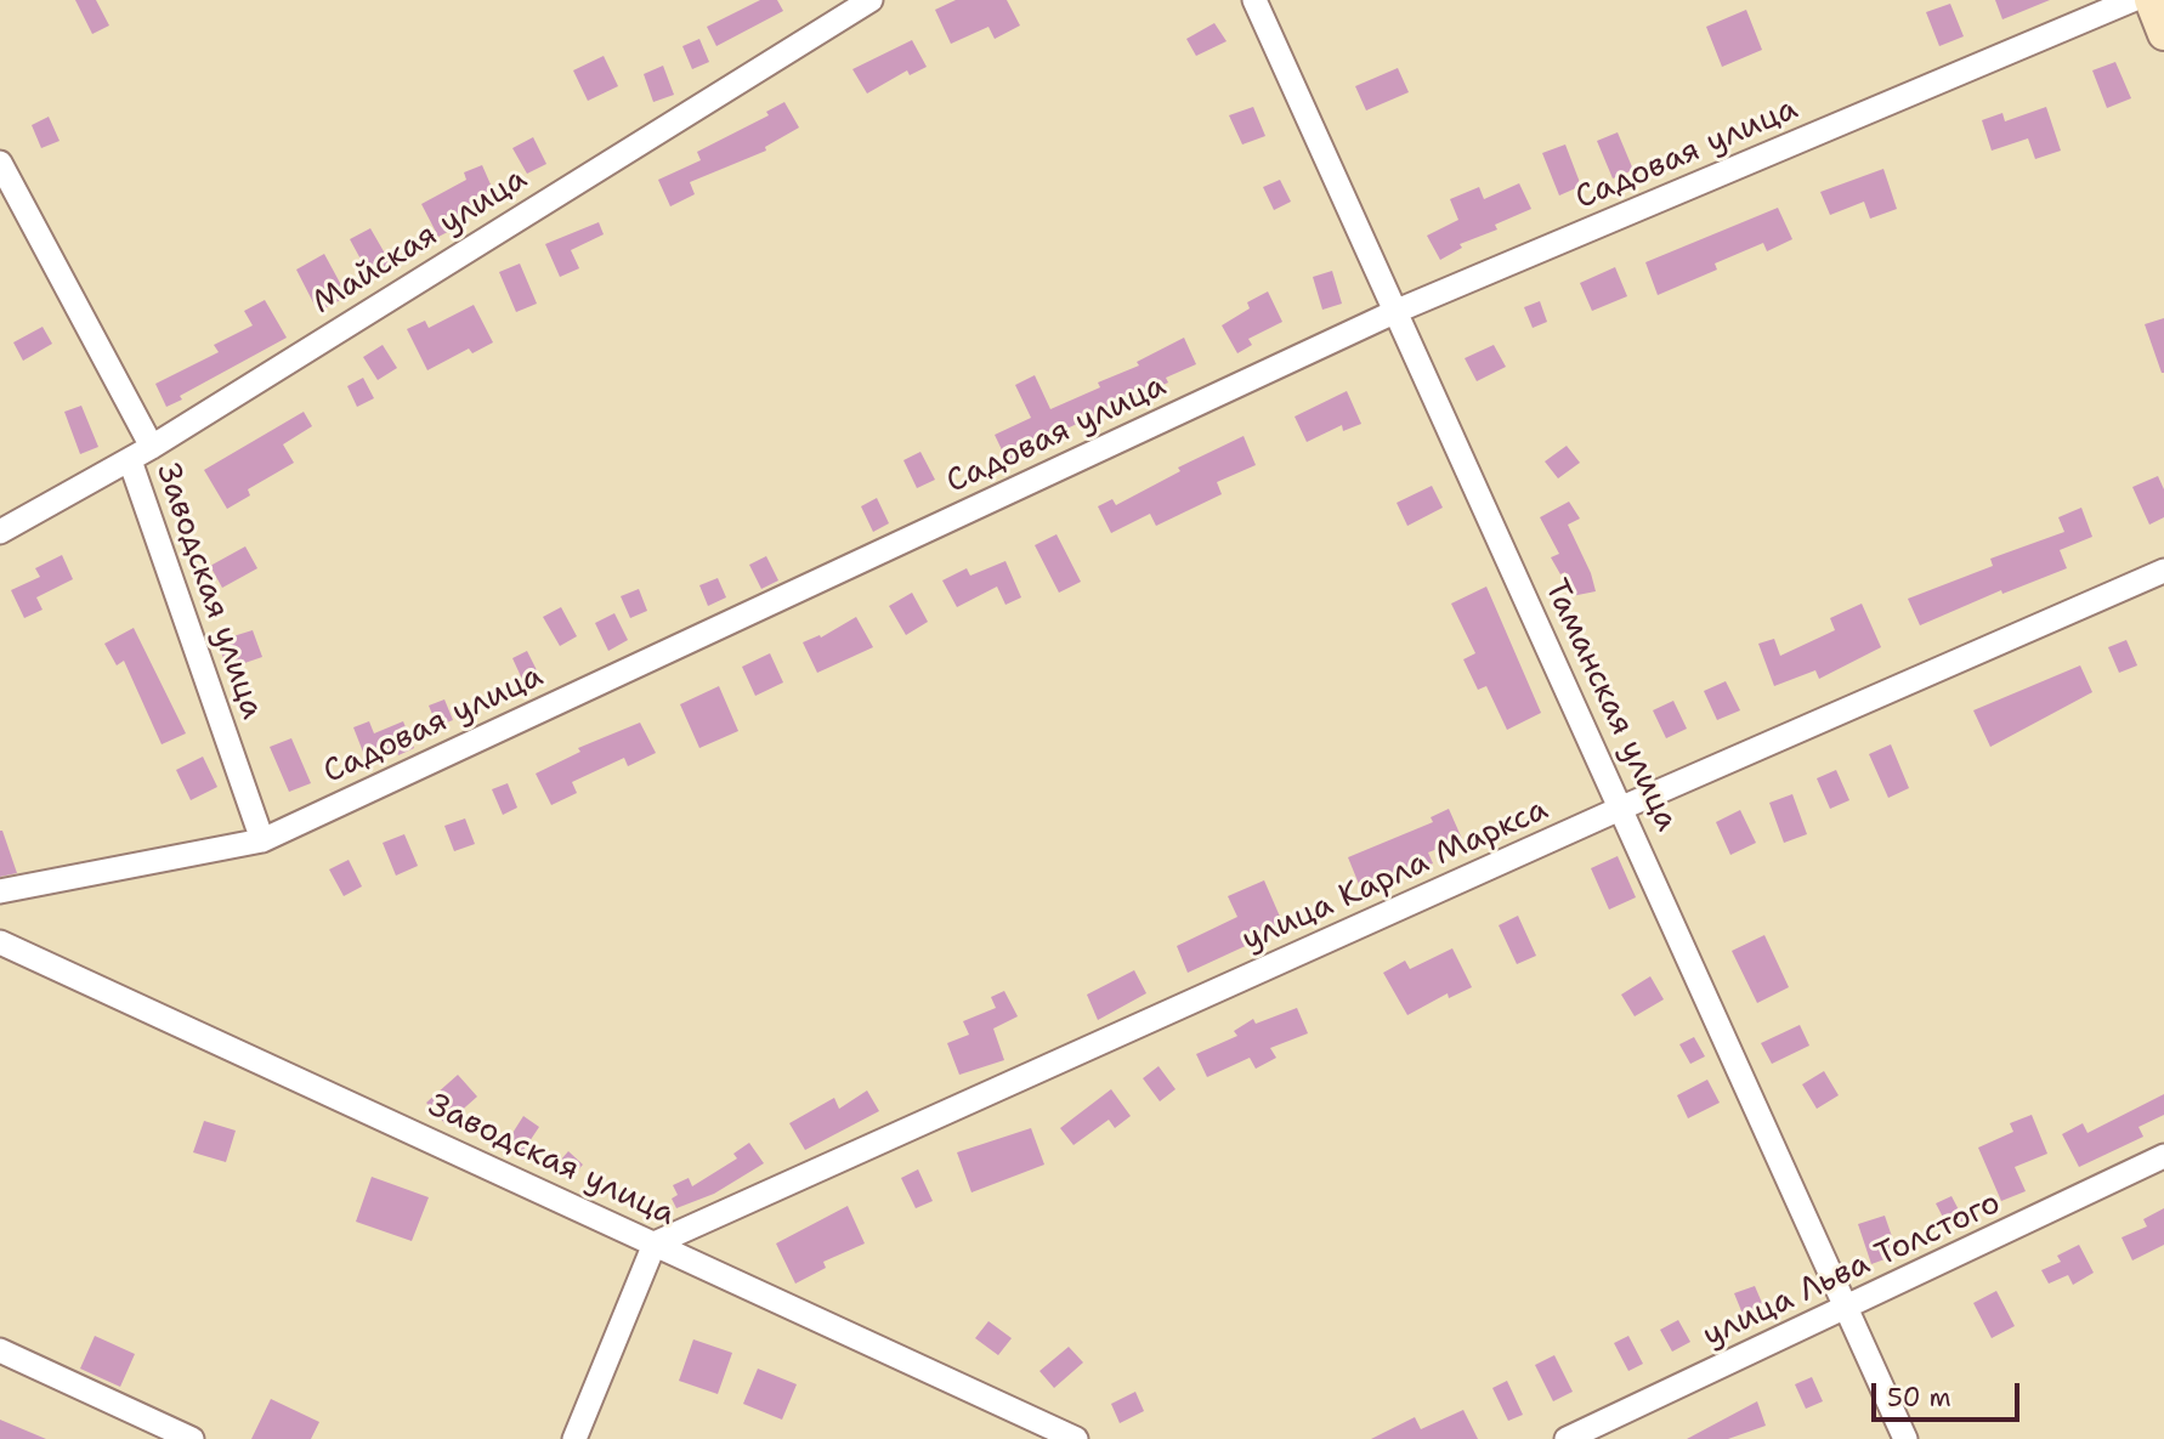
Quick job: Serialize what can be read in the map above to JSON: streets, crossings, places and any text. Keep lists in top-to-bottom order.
{
  "streets": {
    "street": [
      "Садовая улица",
      "Майская улица",
      "Заводская улица",
      "Таманская улица",
      "улица Карла Маркса",
      "улица Льва Толстого"
    ]
  },
  "crossings": [
    ["Садовая улица", "Заводская улица"],
    ["Садовая улица", "Таманская улица"],
    ["Майская улица", "Заводская улица"],
    ["Заводская улица", "улица Карла Маркса"],
    ["Таманская улица", "улица Карла Маркса"],
    ["Таманская улица", "улица Льва Толстого"]
  ],
  "scale_bar": "50 m"
}
